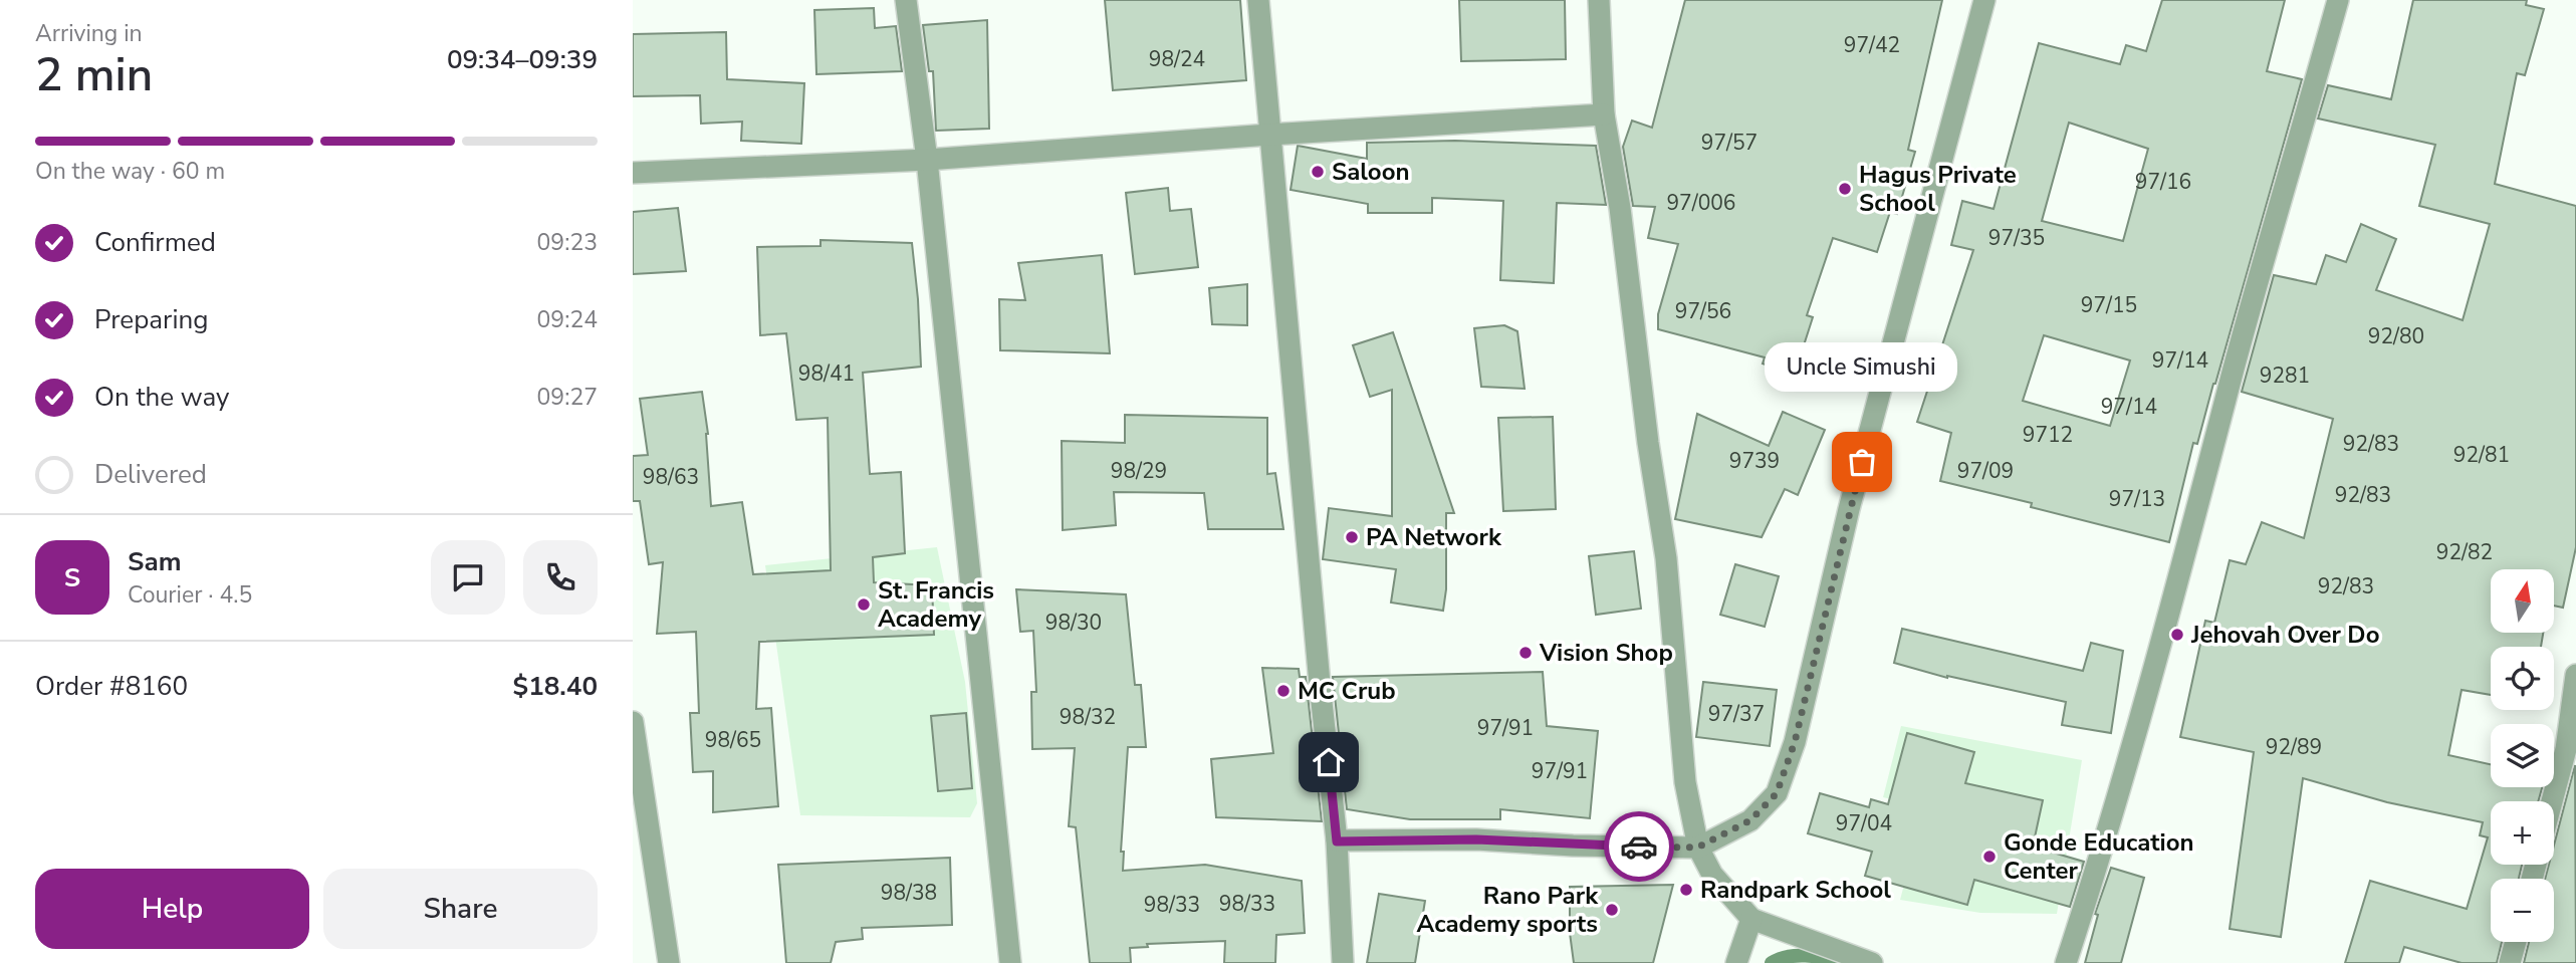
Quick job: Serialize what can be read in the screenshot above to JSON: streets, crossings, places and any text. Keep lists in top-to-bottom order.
{
  "places": [
    "Saloon",
    "Hagus Private School",
    "Uncle Simushi",
    "PA Network",
    "St. Francis Academy",
    "Jehovah Over Do",
    "Vision Shop",
    "MC Crub",
    "Gonde Education Center",
    "Randpark School",
    "Rano Park Academy sports"
  ],
  "house_numbers": [
    "97/42",
    "98/24",
    "97/57",
    "97/16",
    "97/006",
    "97/35",
    "97/15",
    "97/56",
    "92/80",
    "97/14",
    "98/41",
    "9281",
    "97/14",
    "9712",
    "92/83",
    "92/81",
    "9739",
    "98/29",
    "97/09",
    "98/63",
    "92/83",
    "97/13",
    "92/82",
    "92/83",
    "98/30",
    "97/37",
    "98/32",
    "97/91",
    "98/65",
    "92/89",
    "97/91",
    "97/04",
    "98/38",
    "98/33",
    "98/33"
  ],
  "north": "top",
  "page": {
    "heading": ["2 min", "Arriving in", "09:34–09:39"],
    "panel": [
      "Sam",
      "Courier · 4.5",
      "Order #8160",
      "$18.40"
    ],
    "bar": "On the way · 60 m",
    "list": [
      ["Confirmed", "09:23"],
      ["Preparing", "09:24"],
      ["On the way", "09:27"],
      "Delivered"
    ],
    "bubble": "Uncle Simushi",
    "round": "S",
    "map_buttons": ["+", "−"],
    "buttons": ["Help", "Share"]
  }
}
